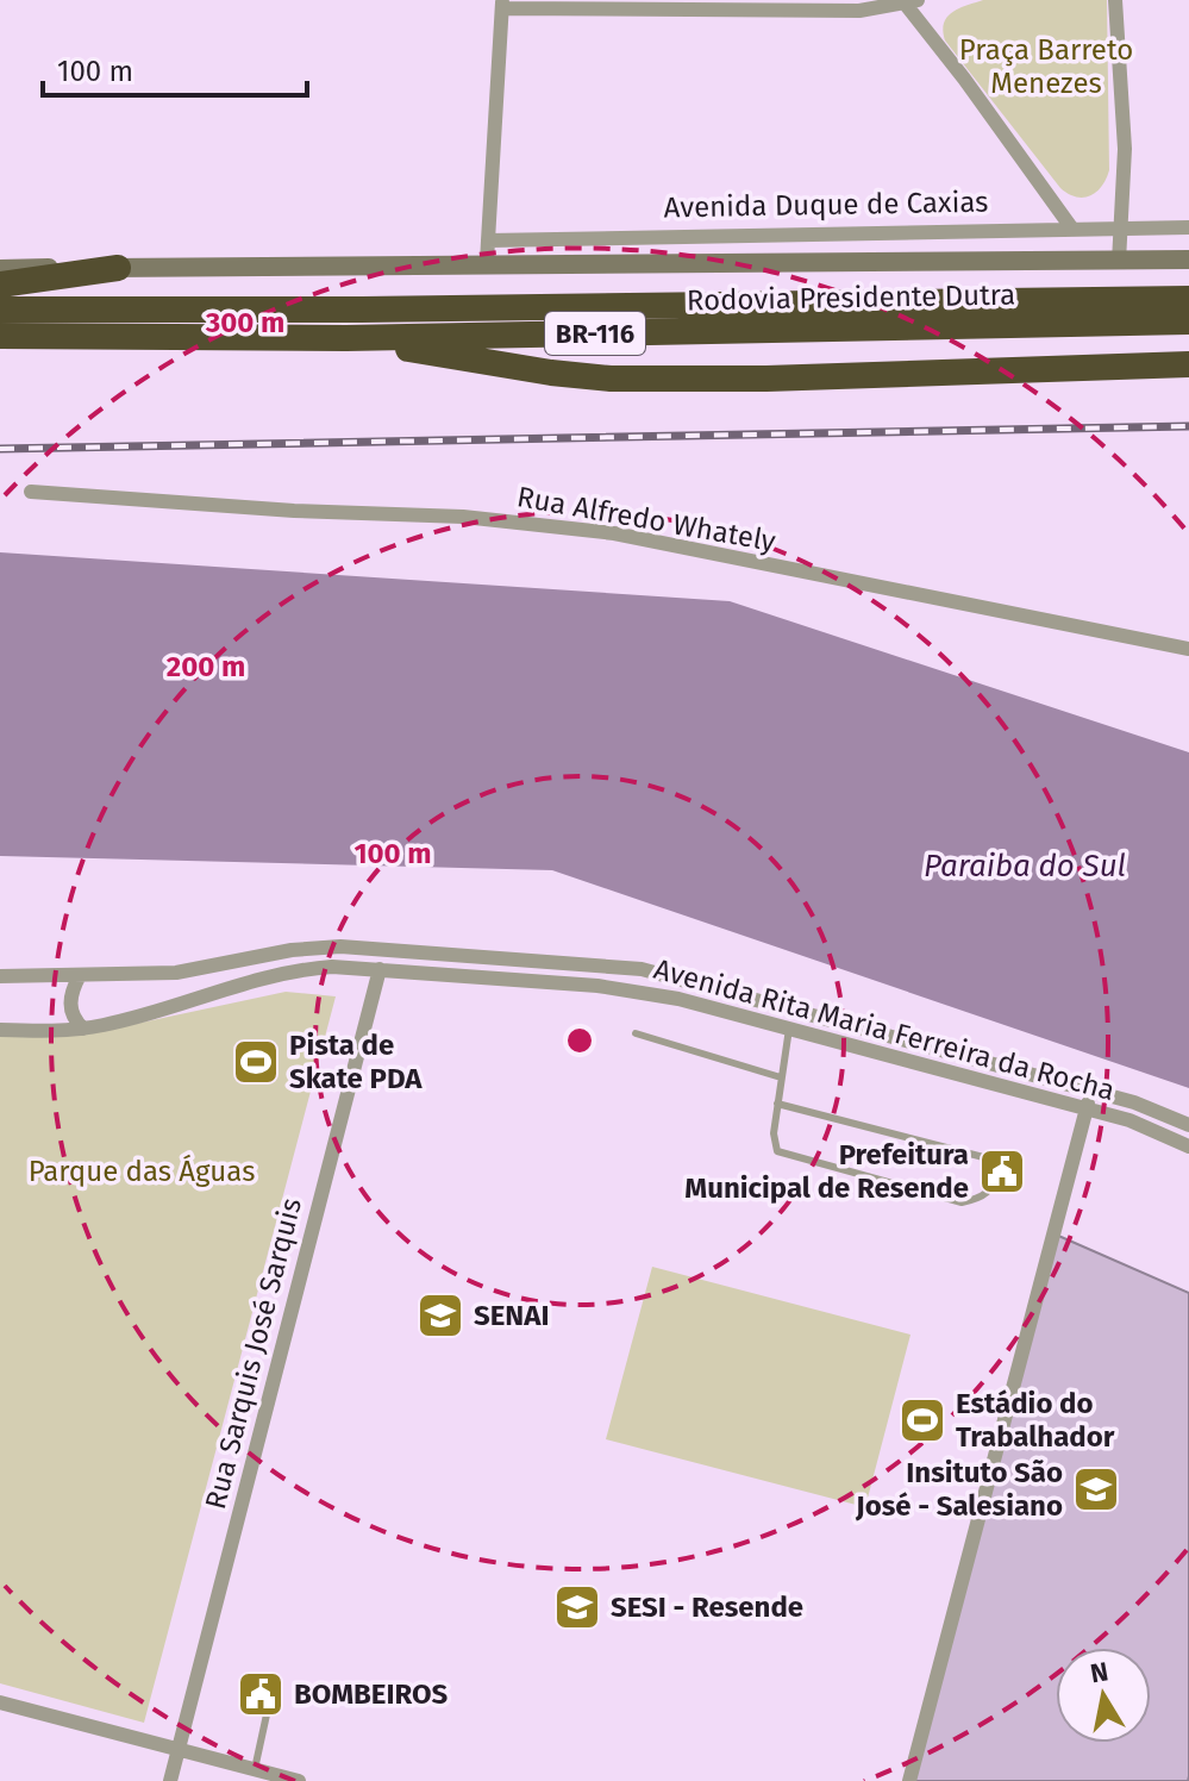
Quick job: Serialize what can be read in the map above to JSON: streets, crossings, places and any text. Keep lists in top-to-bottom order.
{
  "streets": {
    "highway": ["Rodovia Presidente Dutra", "BR-116"],
    "street": [
      "Avenida Duque de Caxias",
      "Rua Alfredo Whately",
      "Avenida Rita Maria Ferreira da Rocha",
      "Rua Sarquis José Sarquis"
    ]
  },
  "crossings": [
    ["Avenida Rita Maria Ferreira da Rocha", "Rua Sarquis José Sarquis"]
  ],
  "water": ["Paraiba do Sul"],
  "parks": ["Praça Barreto Menezes", "Parque das Águas"],
  "places": {
    "sports": ["Pista de Skate PDA", "Estádio do Trabalhador"],
    "public building": ["Prefeitura Municipal de Resende", "BOMBEIROS"],
    "school or university": ["SENAI", "Insituto São José - Salesiano", "SESI - Resende"]
  },
  "scale_bar": "100 m",
  "north": "top",
  "rings": ["300 m", "200 m", "100 m"]
}
